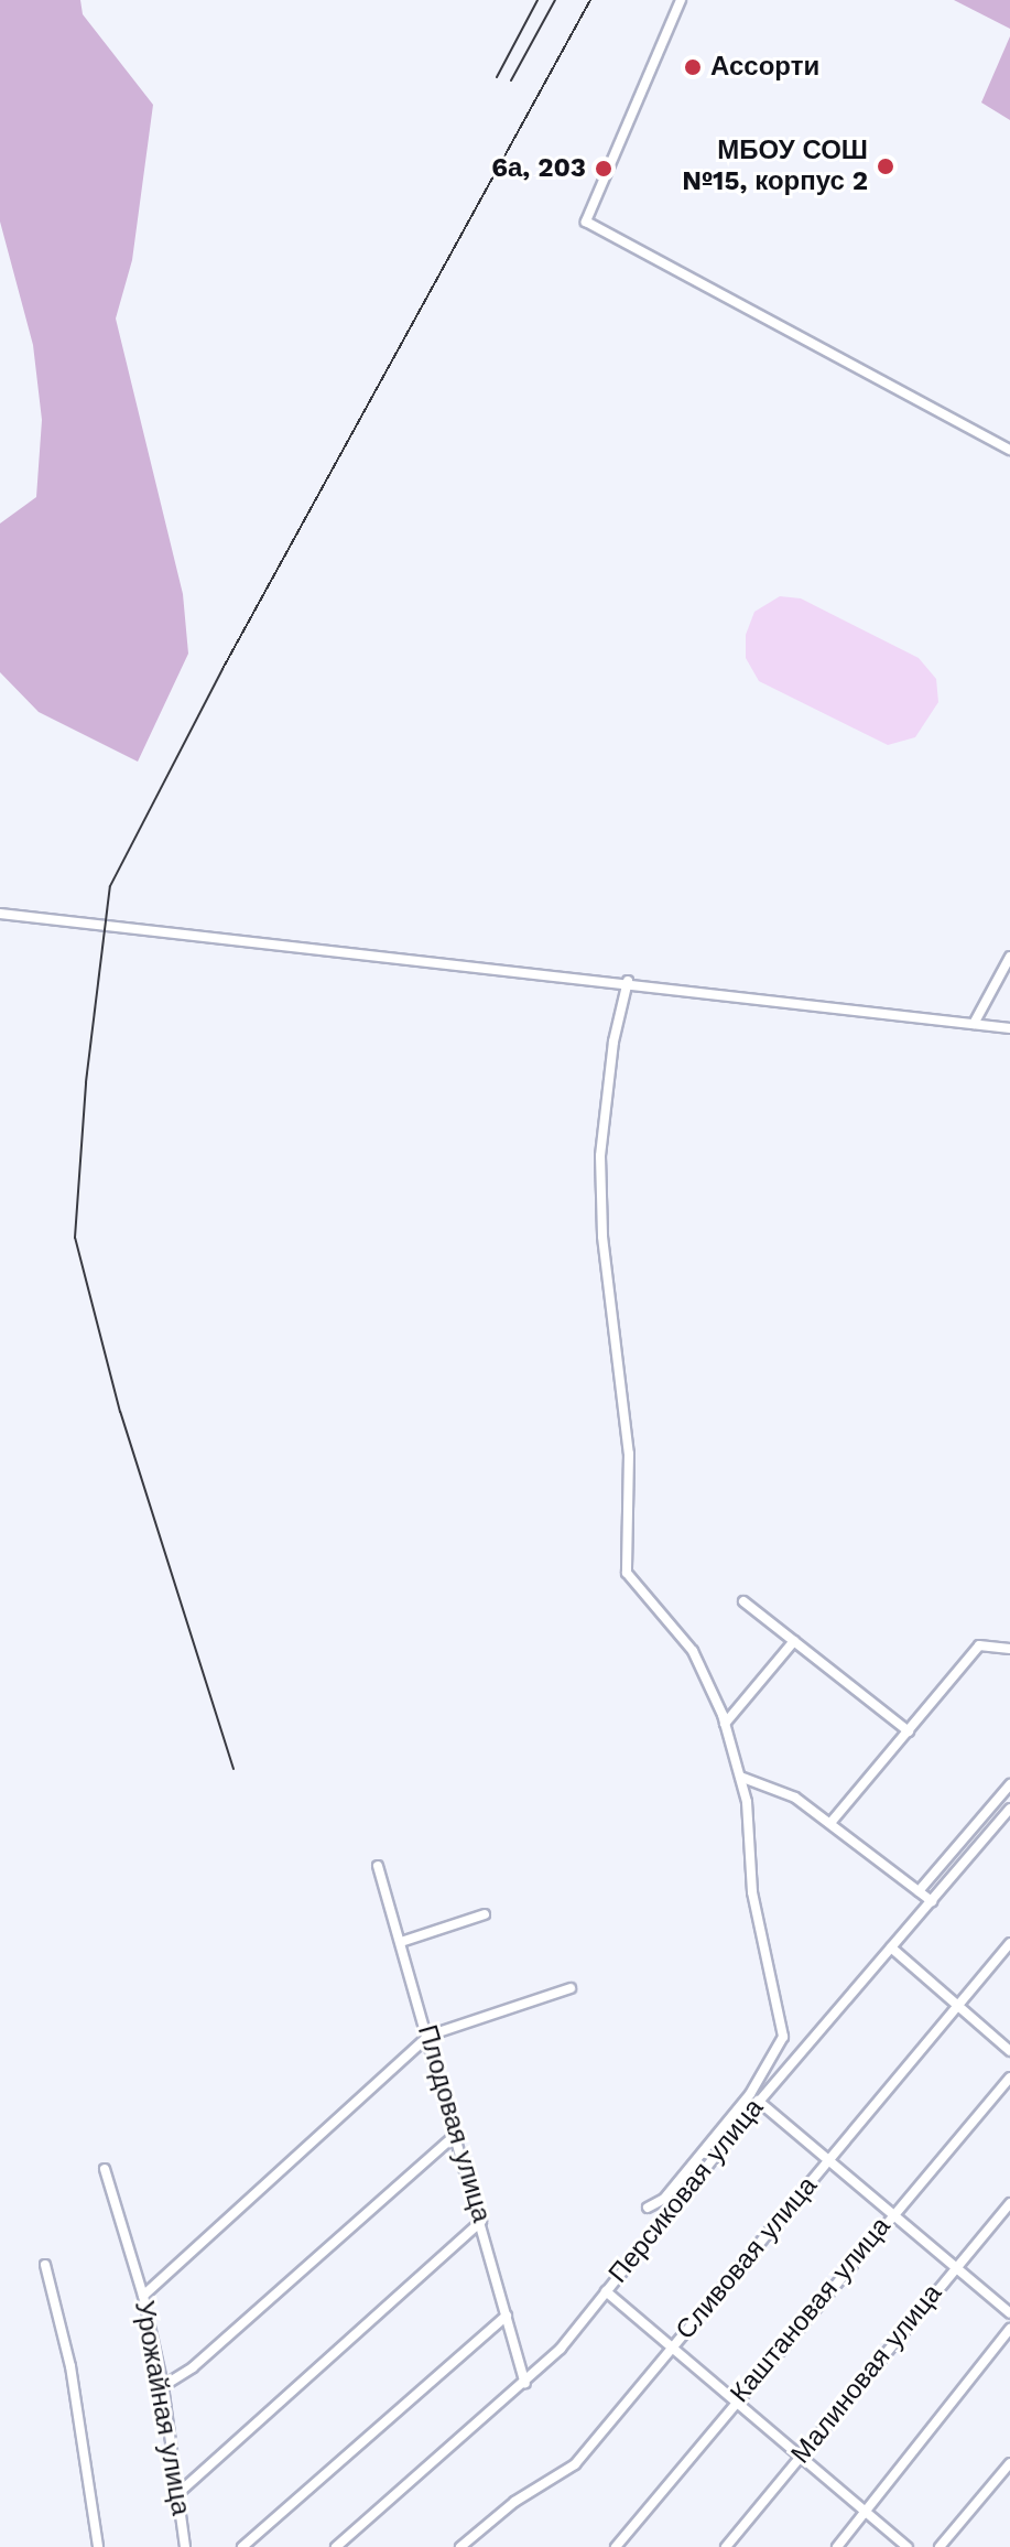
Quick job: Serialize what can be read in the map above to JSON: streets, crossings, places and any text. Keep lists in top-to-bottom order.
{
  "streets": {
    "street": [
      "Плодовая улица",
      "Персиковая улица",
      "Сливовая улица",
      "Каштановая улица",
      "Малиновая улица",
      "Урожайная улица"
    ]
  },
  "crossings": [
    ["Плодовая улица", "Персиковая улица"]
  ],
  "places": ["Ассорти", "МБОУ СОШ №15, корпус 2", "6а, 203"]
}
